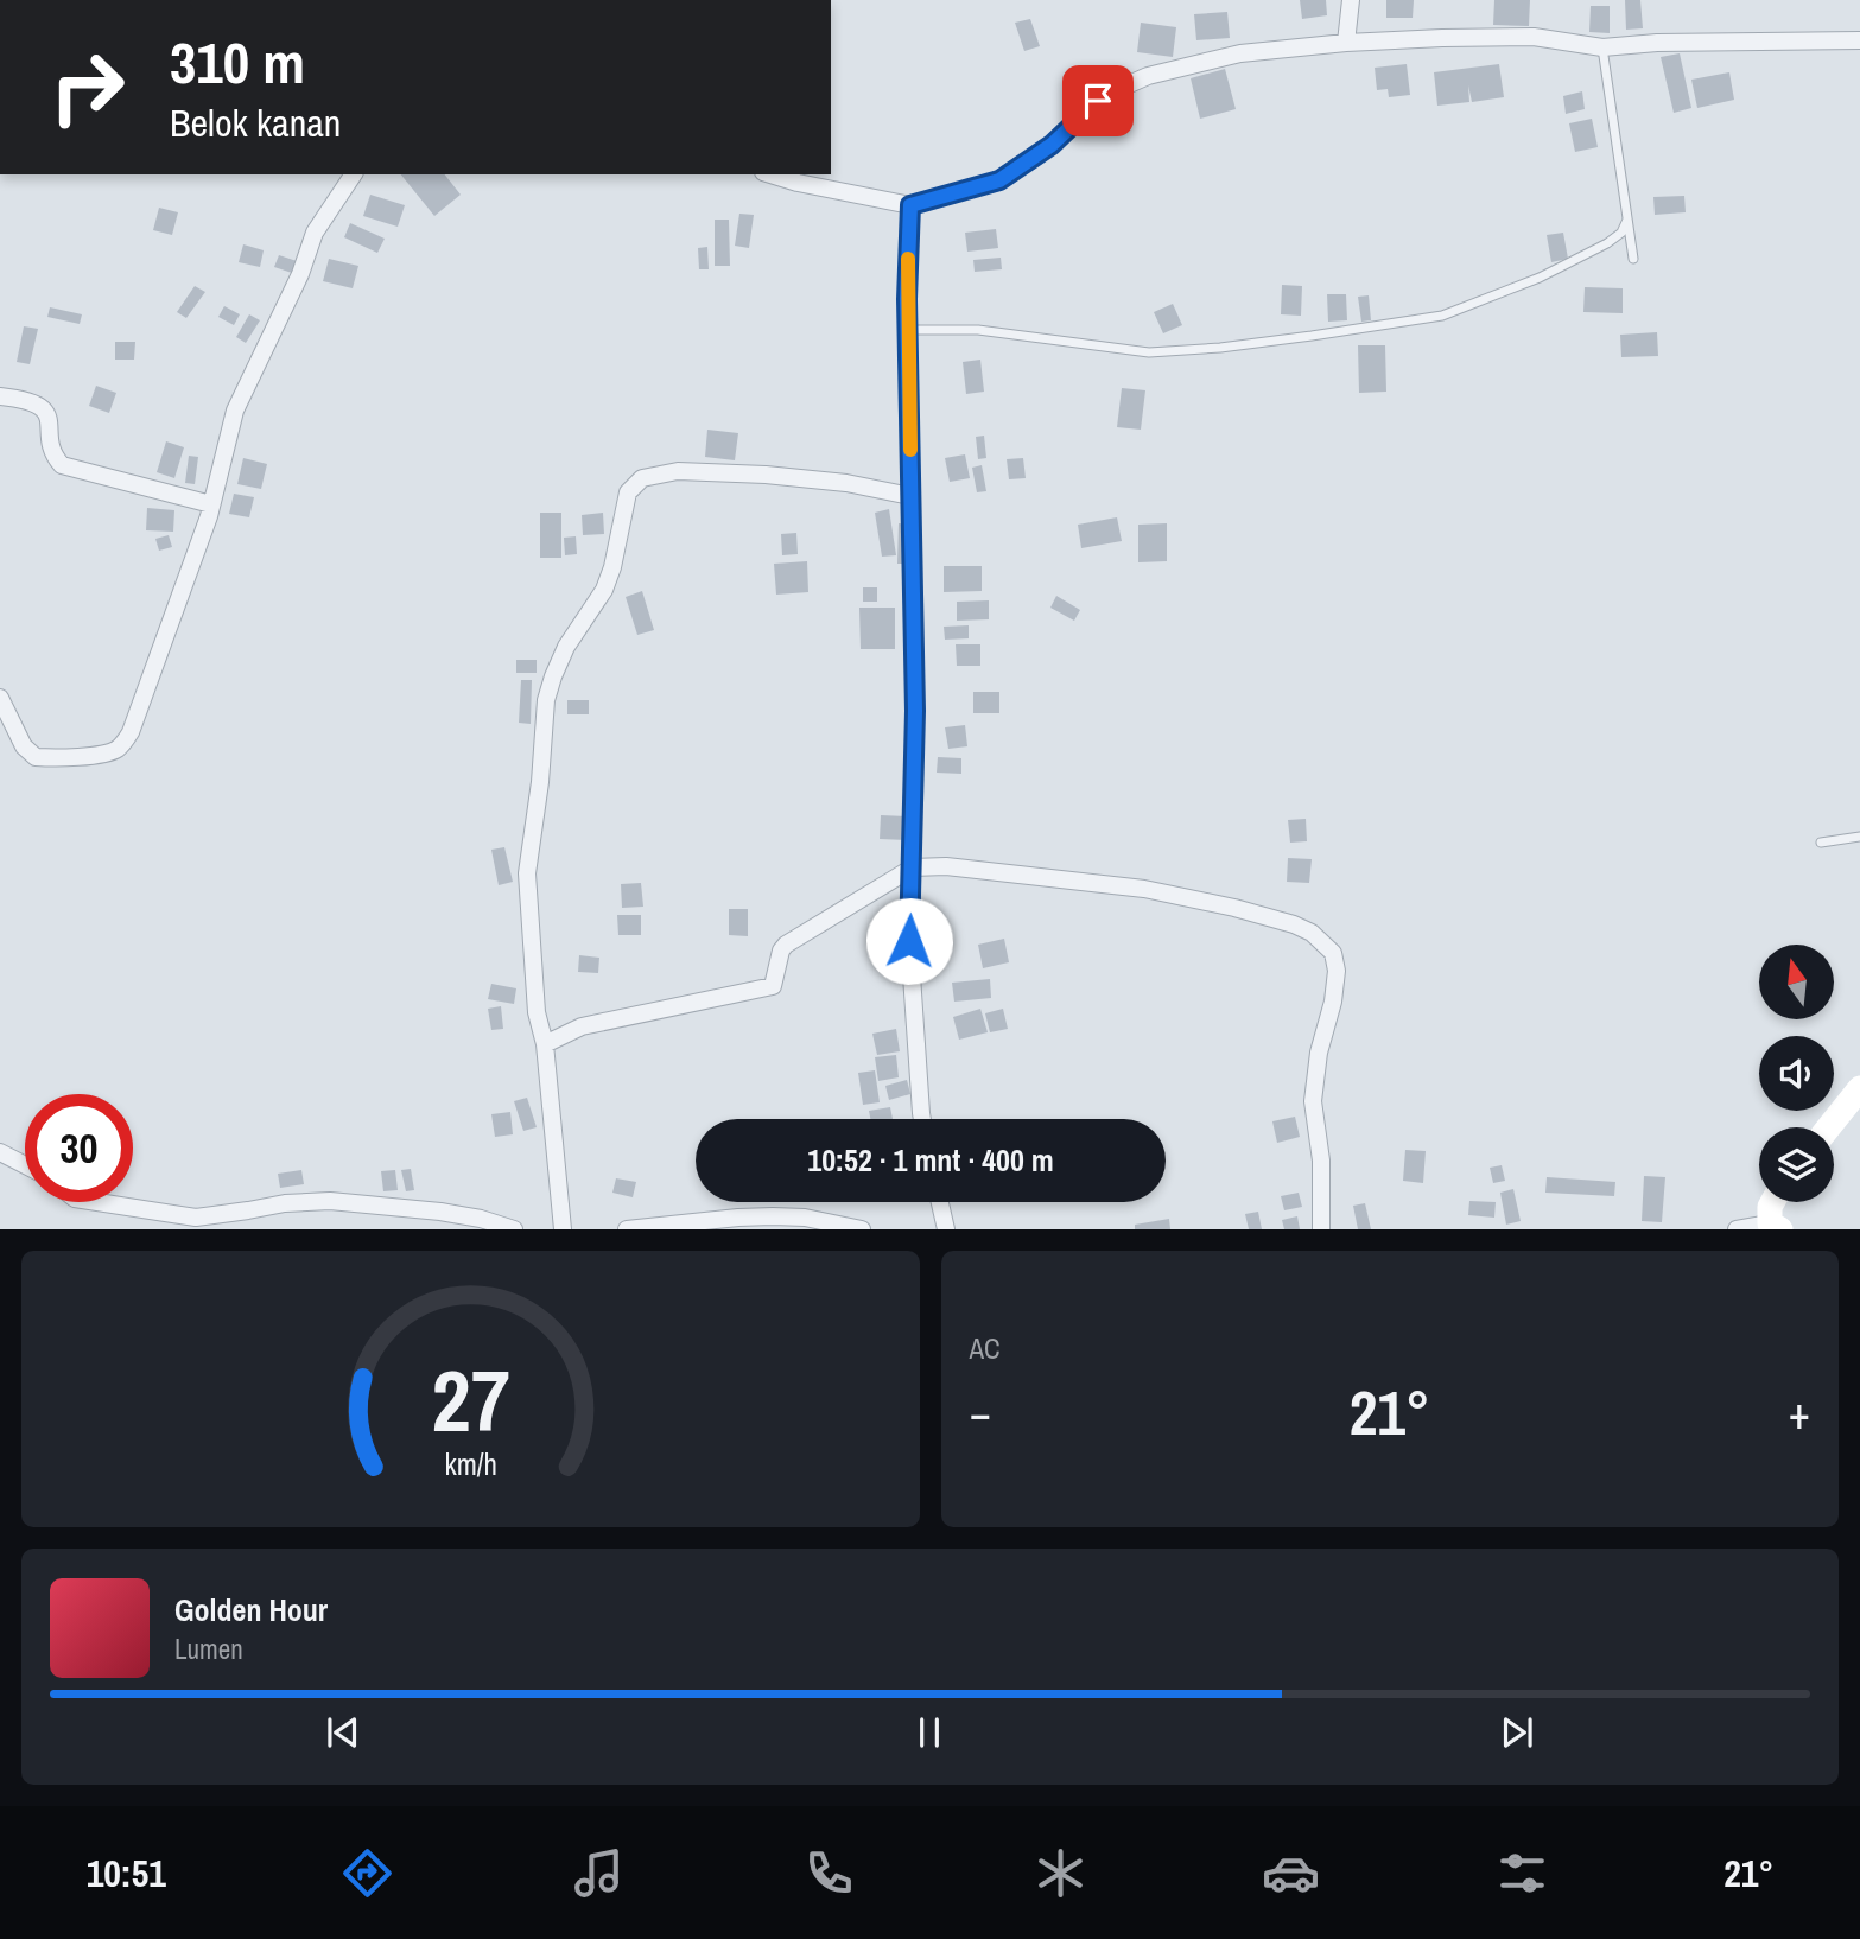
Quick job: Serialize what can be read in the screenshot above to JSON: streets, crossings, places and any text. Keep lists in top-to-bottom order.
{
  "north": "top",
  "page": {
    "turn": ["310 m", "Belok kanan"],
    "limit": "30",
    "trip": "10:52 · 1 mnt · 400 m",
    "tile": "AC",
    "heat": ["−", "21°", "+"],
    "song": ["Golden Hour", "Lumen"],
    "tabs": ["10:51", "21°"],
    "gauge": ["27", "km/h"]
  }
}
